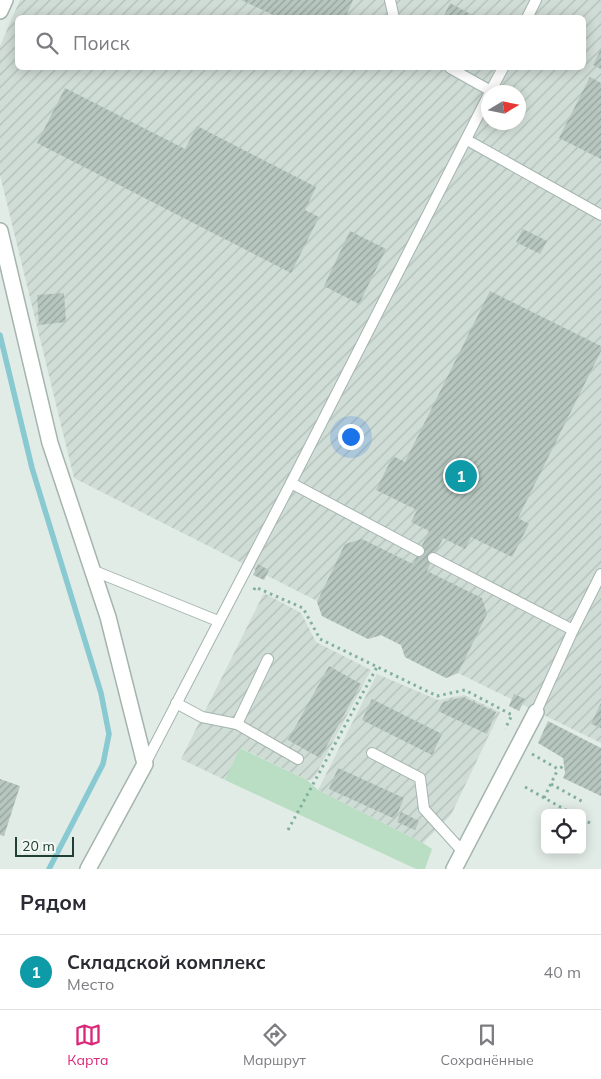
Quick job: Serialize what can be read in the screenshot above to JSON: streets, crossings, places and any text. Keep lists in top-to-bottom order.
{
  "scale_bar": "20 m",
  "north": "right",
  "page": {
    "search": "Поиск",
    "pins": "1",
    "scale": "20 m",
    "heading": "Рядом",
    "list": [
      {
        "mark": "1",
        "name": "Складской комплекс",
        "note": "Место",
        "value": "40 m"
      }
    ],
    "nav": ["Карта", "Маршрут", "Сохранённые"]
  }
}
